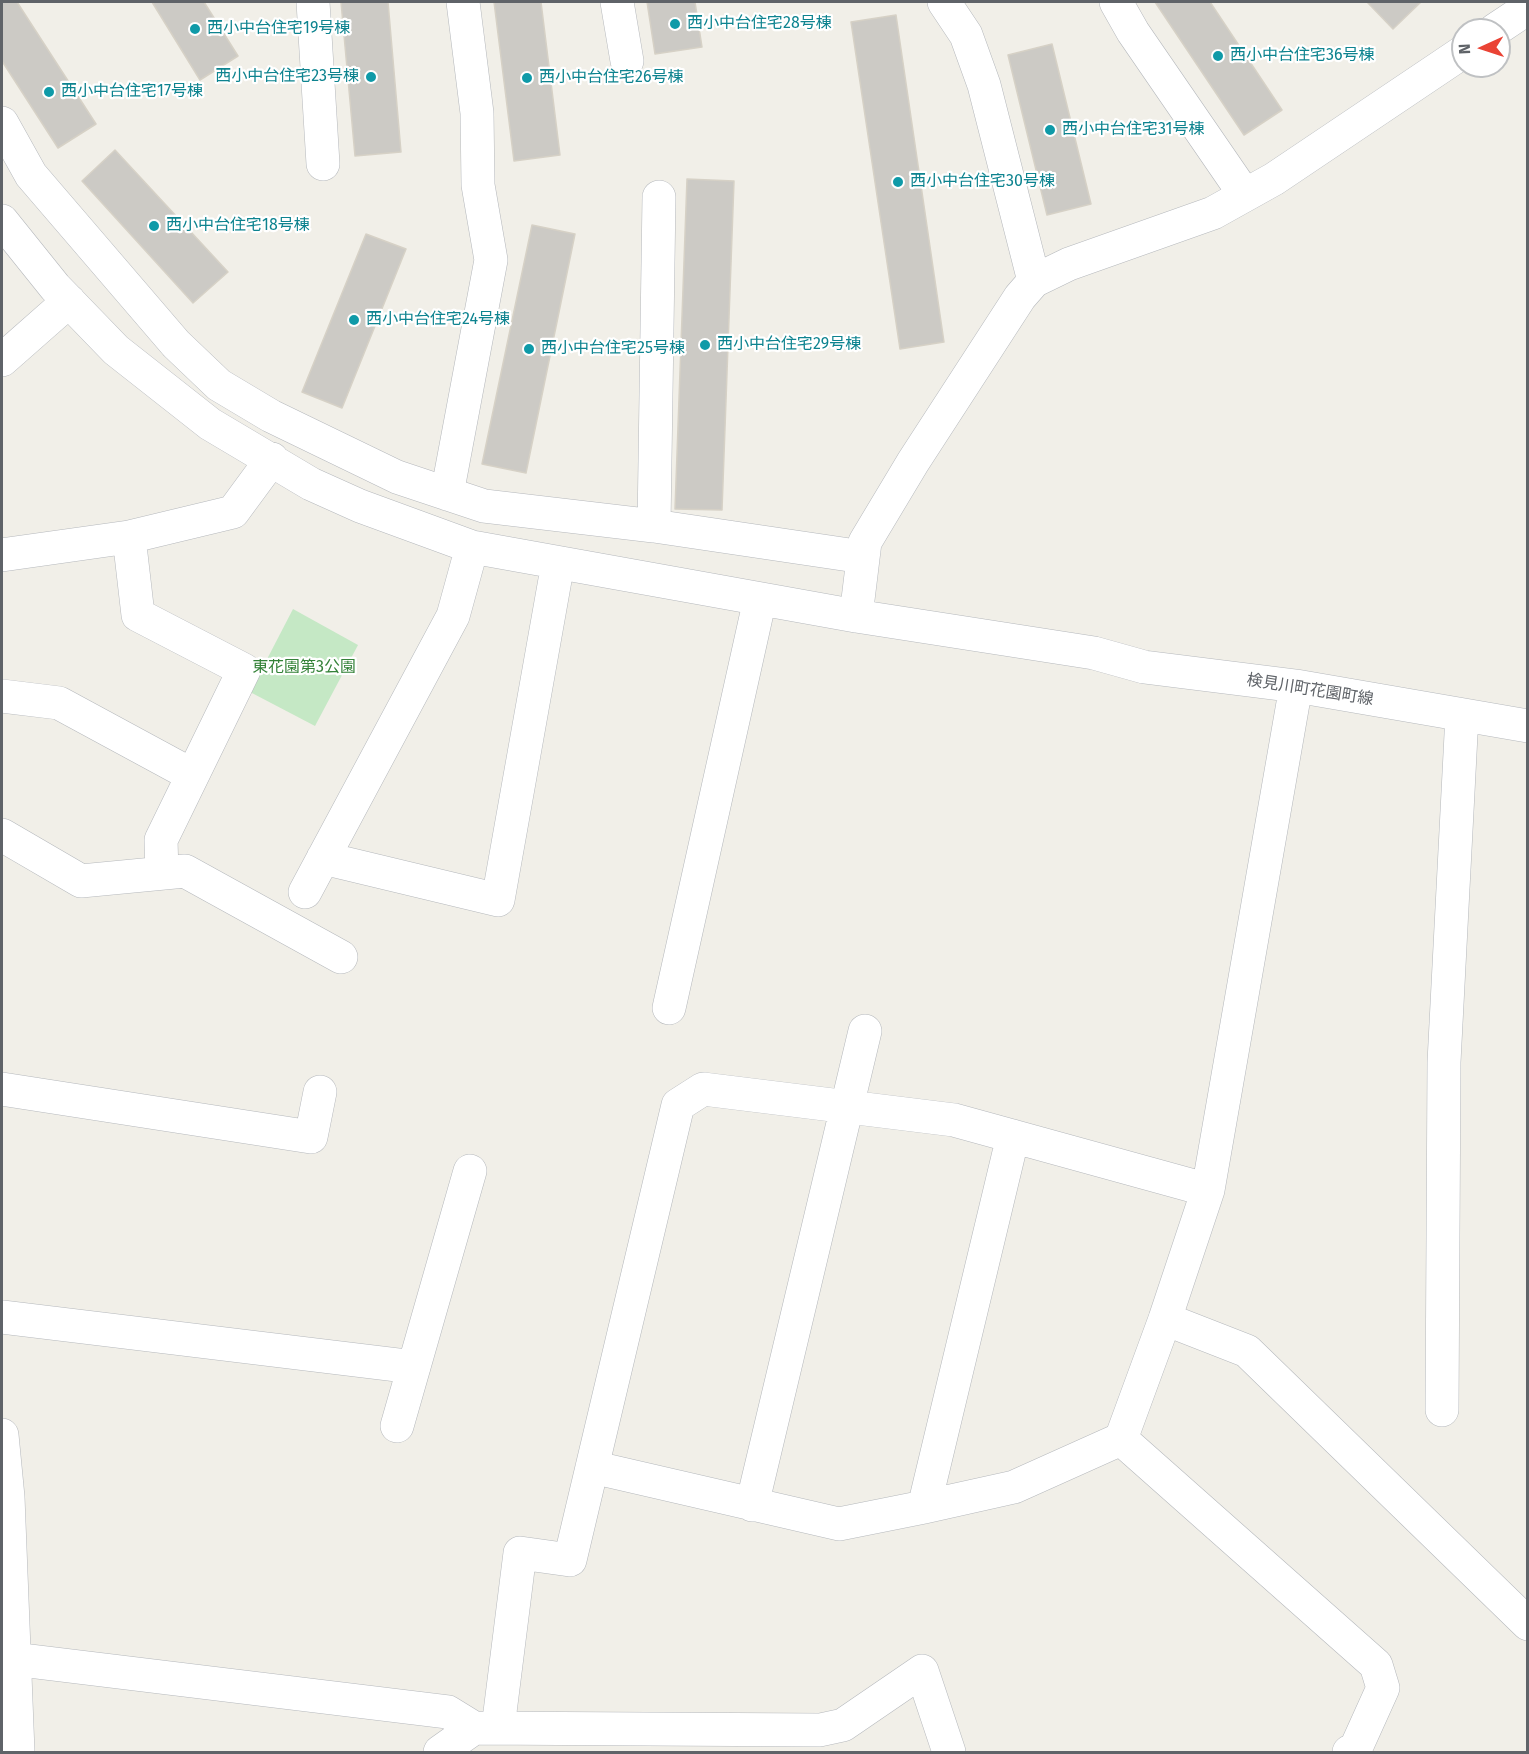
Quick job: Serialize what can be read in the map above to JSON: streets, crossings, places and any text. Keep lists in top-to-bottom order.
{
  "streets": {
    "street": ["検見川町花園町線"]
  },
  "parks": ["東花園第3公園"],
  "places": [
    "西小中台住宅28号棟",
    "西小中台住宅19号棟",
    "西小中台住宅36号棟",
    "西小中台住宅23号棟",
    "西小中台住宅26号棟",
    "西小中台住宅17号棟",
    "西小中台住宅31号棟",
    "西小中台住宅30号棟",
    "西小中台住宅18号棟",
    "西小中台住宅24号棟",
    "西小中台住宅29号棟",
    "西小中台住宅25号棟"
  ],
  "north": "left"
}
